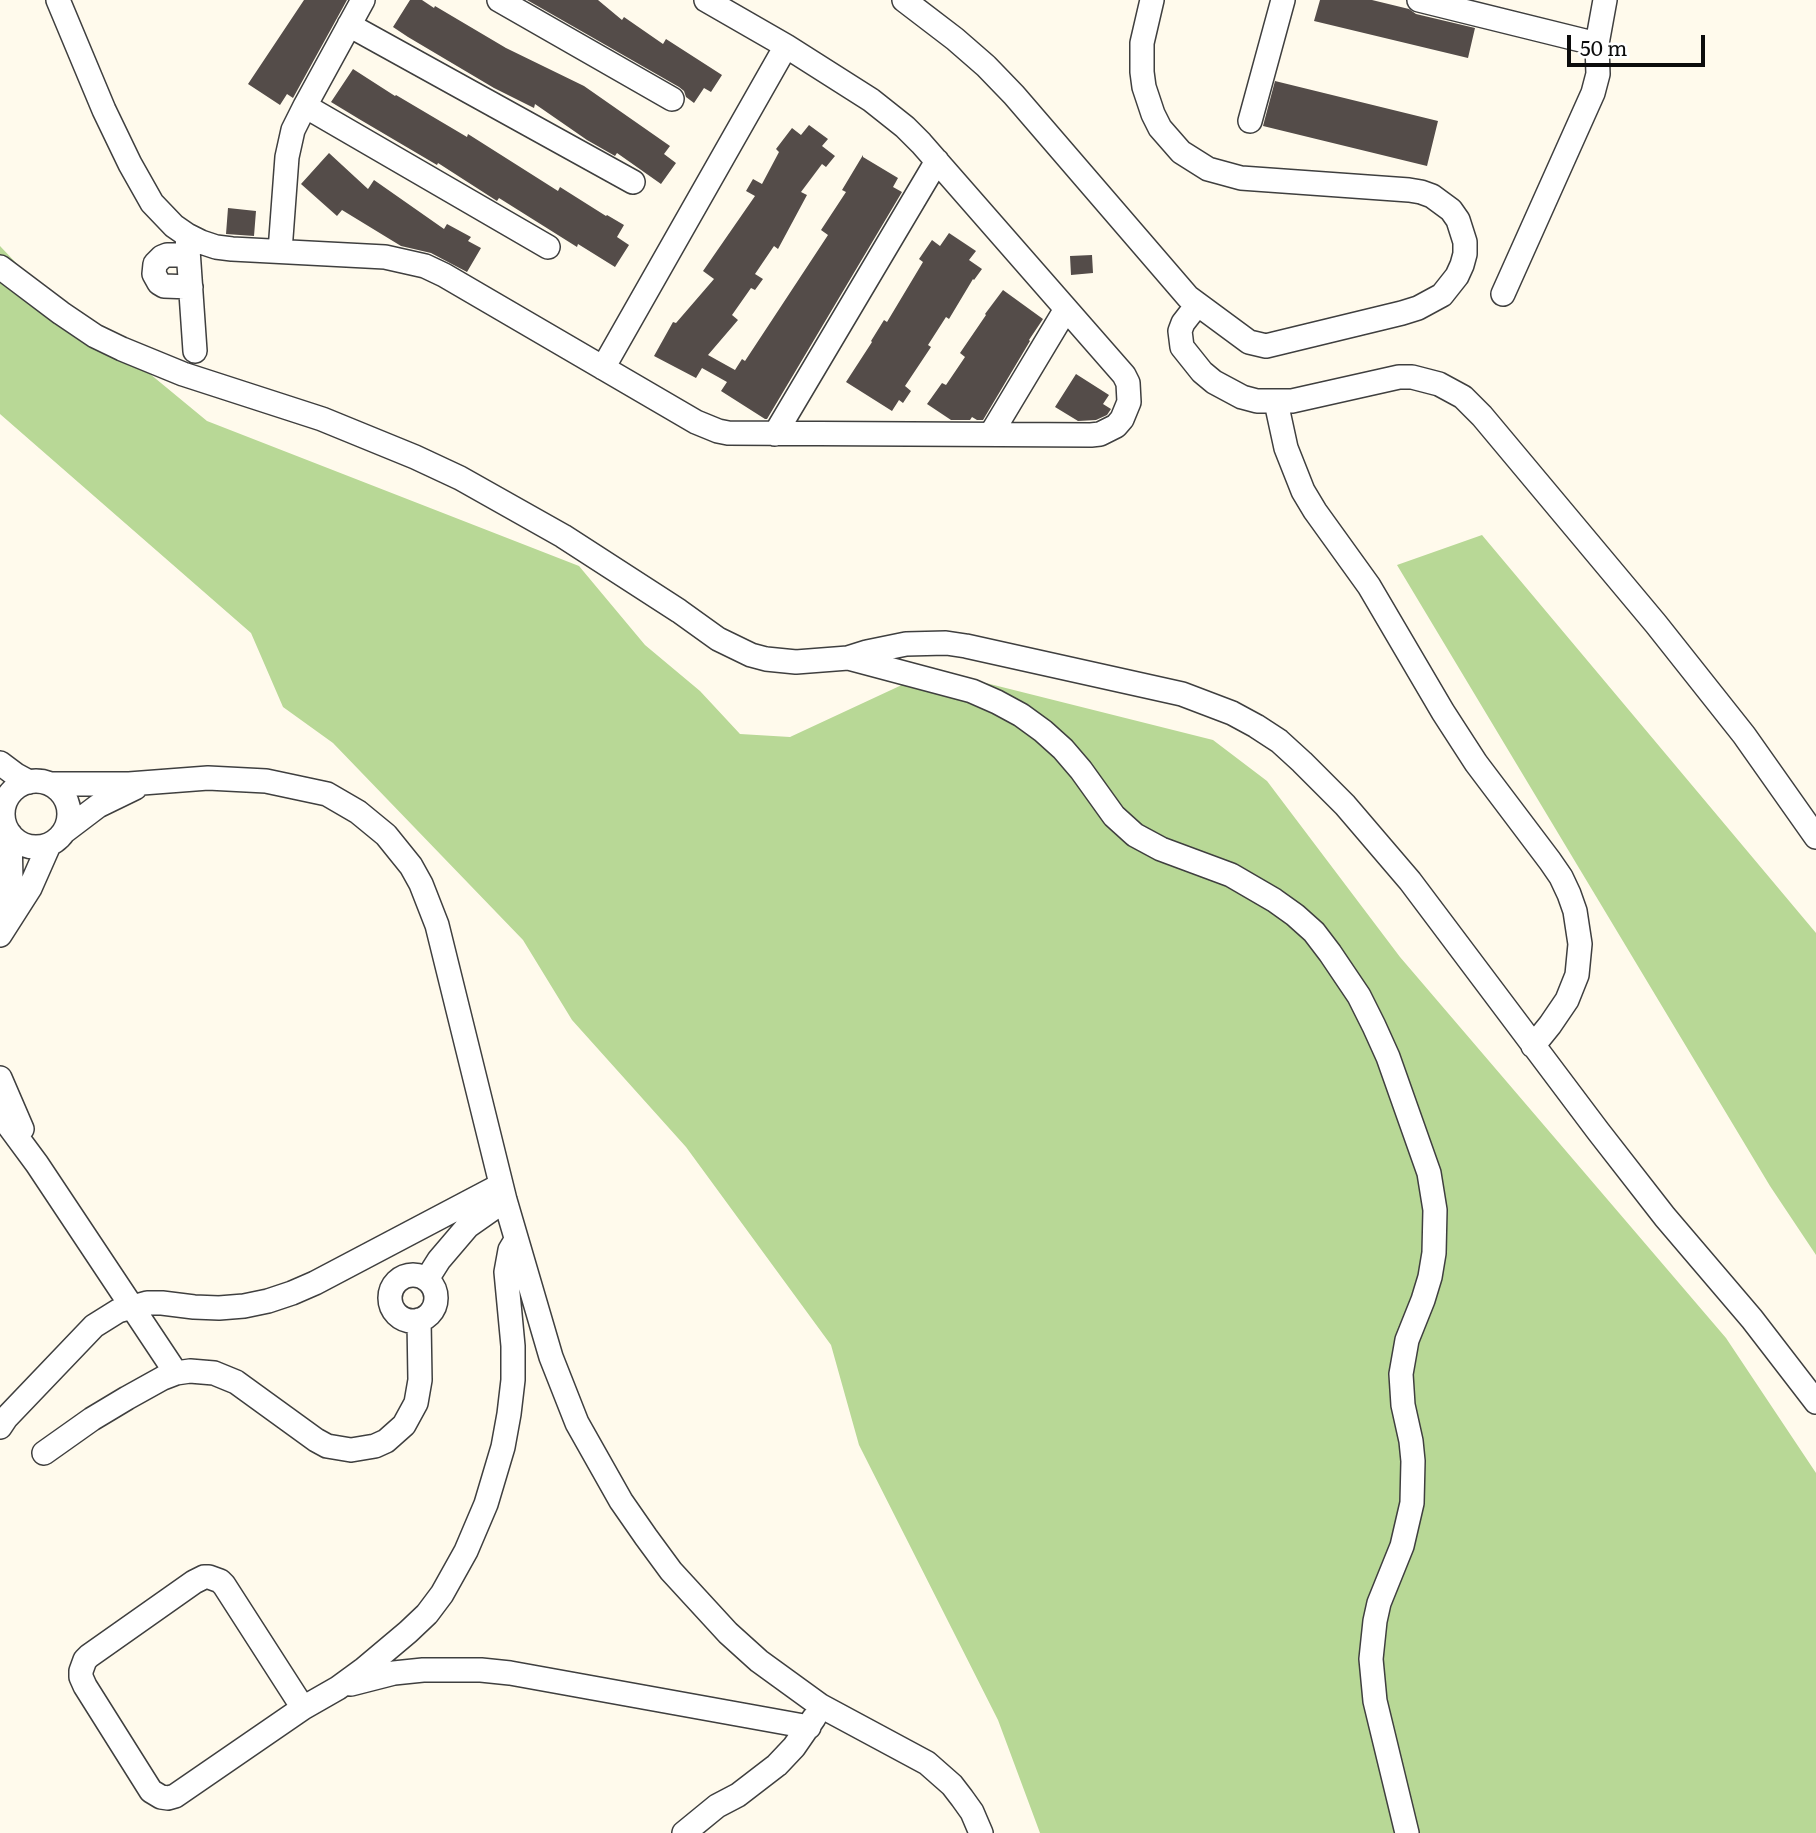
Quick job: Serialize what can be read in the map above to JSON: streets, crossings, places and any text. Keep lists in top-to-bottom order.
{
  "scale_bar": "50 m"
}
